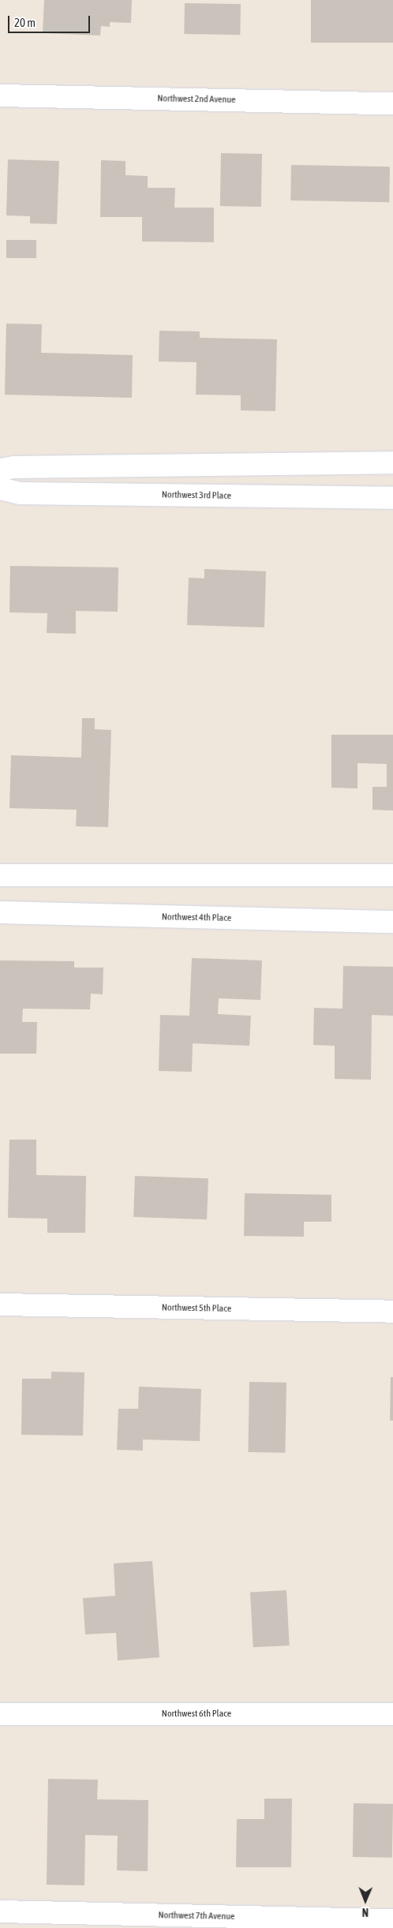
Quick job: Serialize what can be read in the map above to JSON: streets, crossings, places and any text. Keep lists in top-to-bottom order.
{
  "streets": {
    "street": [
      "Northwest 2nd Avenue",
      "Northwest 3rd Place",
      "Northwest 4th Place",
      "Northwest 5th Place",
      "Northwest 6th Place",
      "Northwest 7th Avenue"
    ]
  },
  "scale_bar": "20 m",
  "north": "bottom"
}
